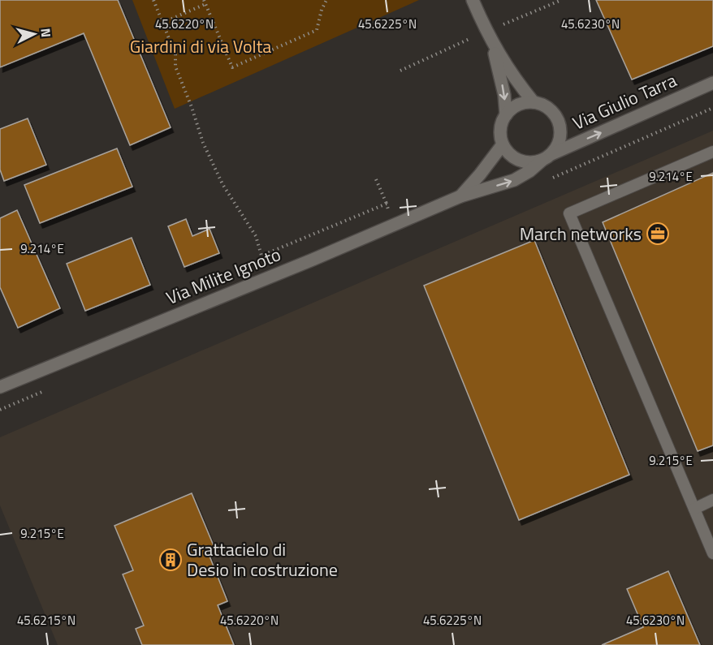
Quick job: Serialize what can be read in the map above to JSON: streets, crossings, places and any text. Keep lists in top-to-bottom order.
{
  "streets": {
    "street": ["Via Giulio Tarra", "Via Milite Ignoto"]
  },
  "crossings": [
    ["Via Giulio Tarra", "Via Milite Ignoto"]
  ],
  "one_way": ["Via Giulio Tarra"],
  "parks": ["Giardini di via Volta"],
  "places": {
    "office": ["March networks"],
    "building": ["Grattacielo di Desio in costruzione"]
  },
  "north": "right",
  "coordinates": [
    "45.6220°N",
    "45.6225°N",
    "45.6230°N",
    "9.214°E",
    "9.215°E",
    "45.6215°N"
  ]
}
